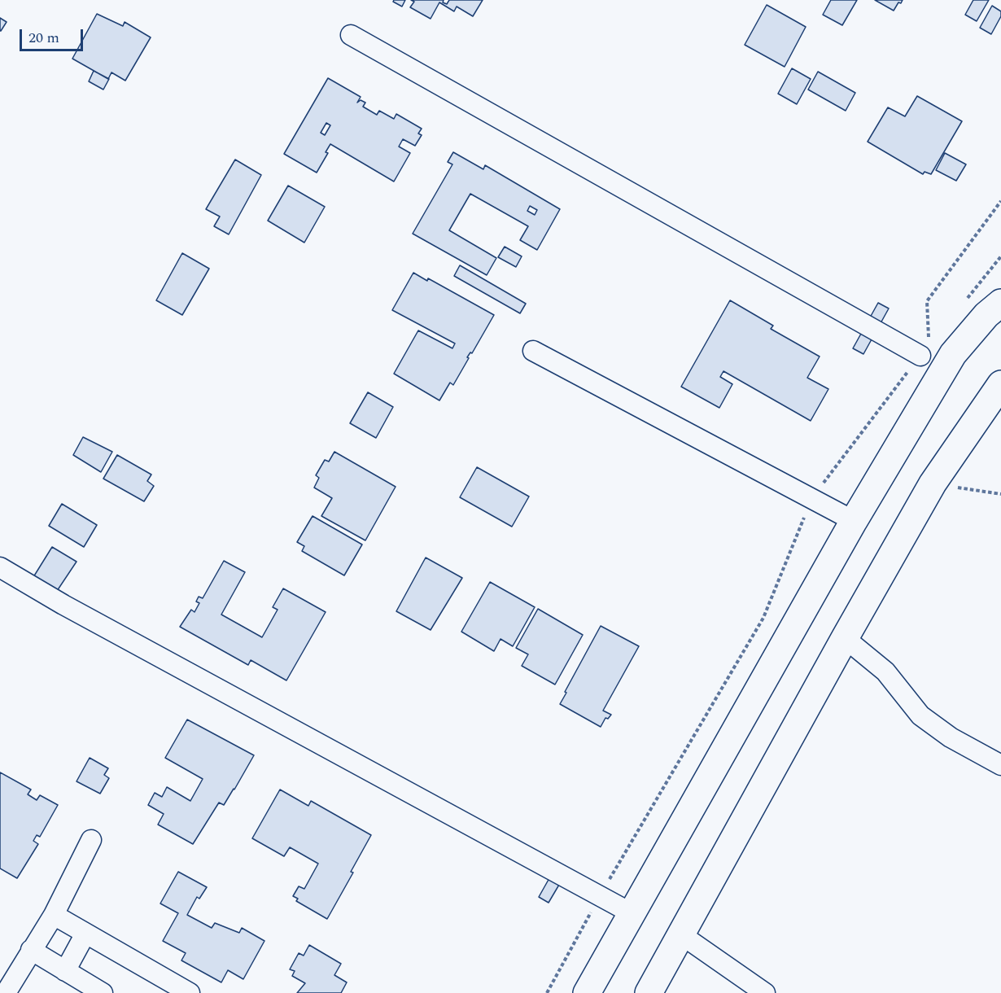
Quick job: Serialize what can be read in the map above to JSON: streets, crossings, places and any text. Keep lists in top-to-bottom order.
{
  "scale_bar": "20 m"
}
